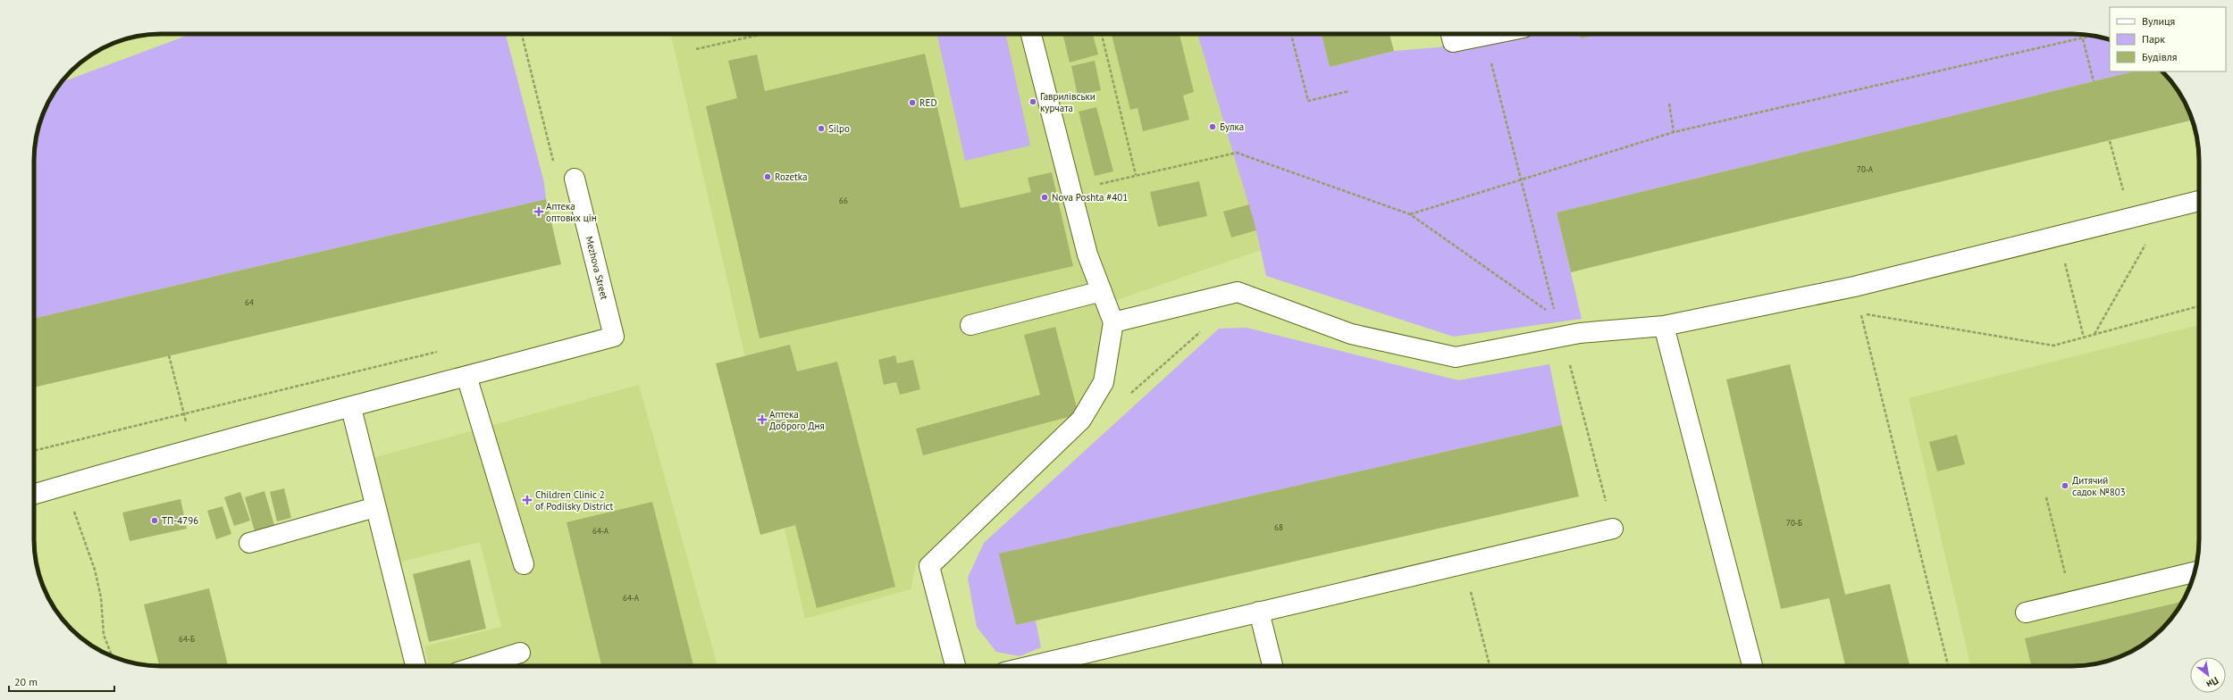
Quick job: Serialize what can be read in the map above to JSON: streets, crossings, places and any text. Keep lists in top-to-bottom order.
{
  "streets": {
    "lane": ["Mezhova Street"]
  },
  "places": {
    "other": [
      "Гаврилівськи курчата",
      "RED",
      "Булка",
      "Silpo",
      "Rozetka",
      "Nova Poshta #401",
      "Дитячий садок №803",
      "ТП-4796"
    ],
    "health": ["Аптека оптових цін", "Аптека Доброго Дня", "Children Clinic 2 of Podilsky District"]
  },
  "house_numbers": [
    "70-А",
    "66",
    "64",
    "70-Б",
    "68",
    "64-А",
    "64-А",
    "64-Б"
  ],
  "legend": ["Вулиця", "Парк", "Будівля"],
  "scale_bar": "20 m",
  "north": "bottom right"
}
